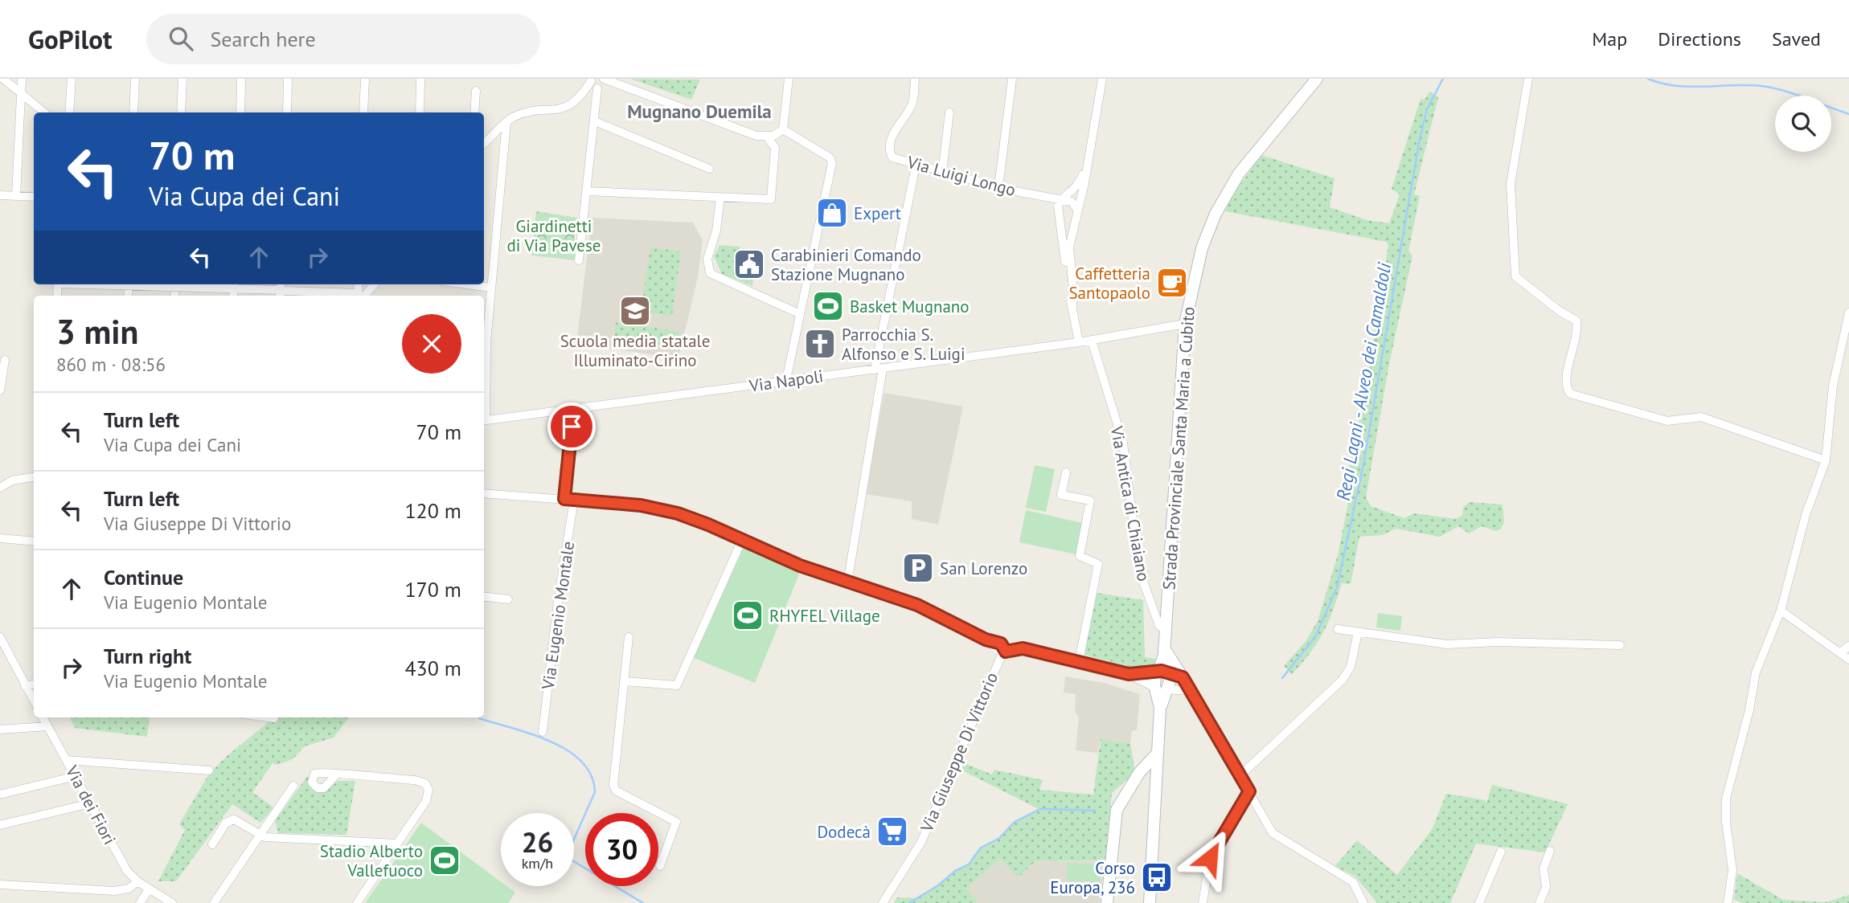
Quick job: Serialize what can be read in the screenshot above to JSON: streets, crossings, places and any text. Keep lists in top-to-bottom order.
{
  "streets": {
    "main road": ["Strada Provinciale Santa Maria a Cubito"],
    "street": [
      "Via Luigi Longo",
      "Via Napoli",
      "Via Antica di Chiaiano",
      "Via Eugenio Montale",
      "Via Giuseppe Di Vittorio",
      "Via dei Fiori"
    ]
  },
  "crossings": [
    ["Via Napoli", "Strada Provinciale Santa Maria a Cubito"],
    ["Via Napoli", "Via Antica di Chiaiano"],
    ["Strada Provinciale Santa Maria a Cubito", "Via Antica di Chiaiano"],
    ["Strada Provinciale Santa Maria a Cubito", "Via Giuseppe Di Vittorio"]
  ],
  "districts": ["Mugnano Duemila"],
  "water": ["Regi Lagni - Alveo dei Camaldoli"],
  "parks": ["Giardinetti di Via Pavese"],
  "places": {
    "shop": ["Expert"],
    "public building": ["Carabinieri Comando Stazione Mugnano"],
    "cafe": ["Caffetteria Santopaolo"],
    "sports": ["Basket Mugnano", "RHYFEL Village", "Stadio Alberto Vallefuoco"],
    "school or university": ["Scuola media statale Illuminato-Cirino"],
    "church": ["Parrocchia S. Alfonso e S. Luigi"],
    "parking": ["San Lorenzo"],
    "supermarket": ["Dodecà"],
    "bus stop": ["Corso Europa, 236"]
  },
  "page": {
    "header": "GoPilot",
    "search": "Search here",
    "nav": ["Map", "Directions", "Saved"],
    "turn": ["70 m", "Via Cupa dei Cani"],
    "heading": ["3 min", "860 m · 08:56"],
    "list": [
      {
        "name": "Turn left",
        "note": "Via Cupa dei Cani",
        "value": "70 m"
      },
      {
        "name": "Turn left",
        "note": "Via Giuseppe Di Vittorio",
        "value": "120 m"
      },
      {
        "name": "Continue",
        "note": "Via Eugenio Montale",
        "value": "170 m"
      },
      {
        "name": "Turn right",
        "note": "Via Eugenio Montale",
        "value": "430 m"
      }
    ],
    "speed": "26 km/h",
    "limit": "30"
  }
}
